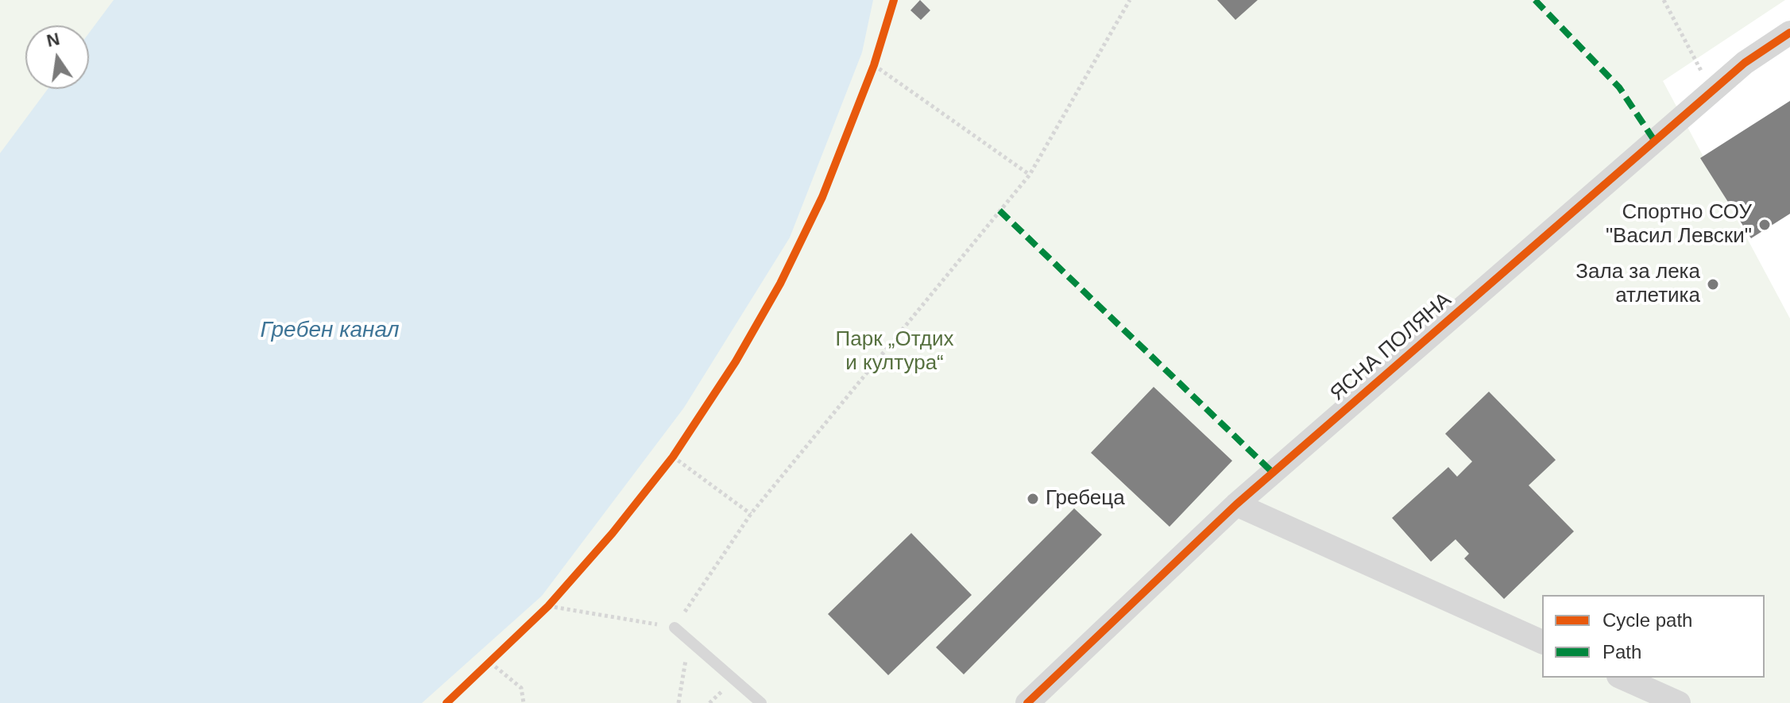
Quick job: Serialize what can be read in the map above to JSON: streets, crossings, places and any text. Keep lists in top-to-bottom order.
{
  "streets": {
    "street": ["ЯСНА ПОЛЯНА"]
  },
  "water": ["Гребен канал"],
  "parks": ["Парк „Отдих и култура“"],
  "places": ["Спортно СОУ \"Васил Левски\"", "Зала за лека атлетика", "Гребеца"],
  "legend": ["Cycle path", "Path"],
  "north": "top"
}
